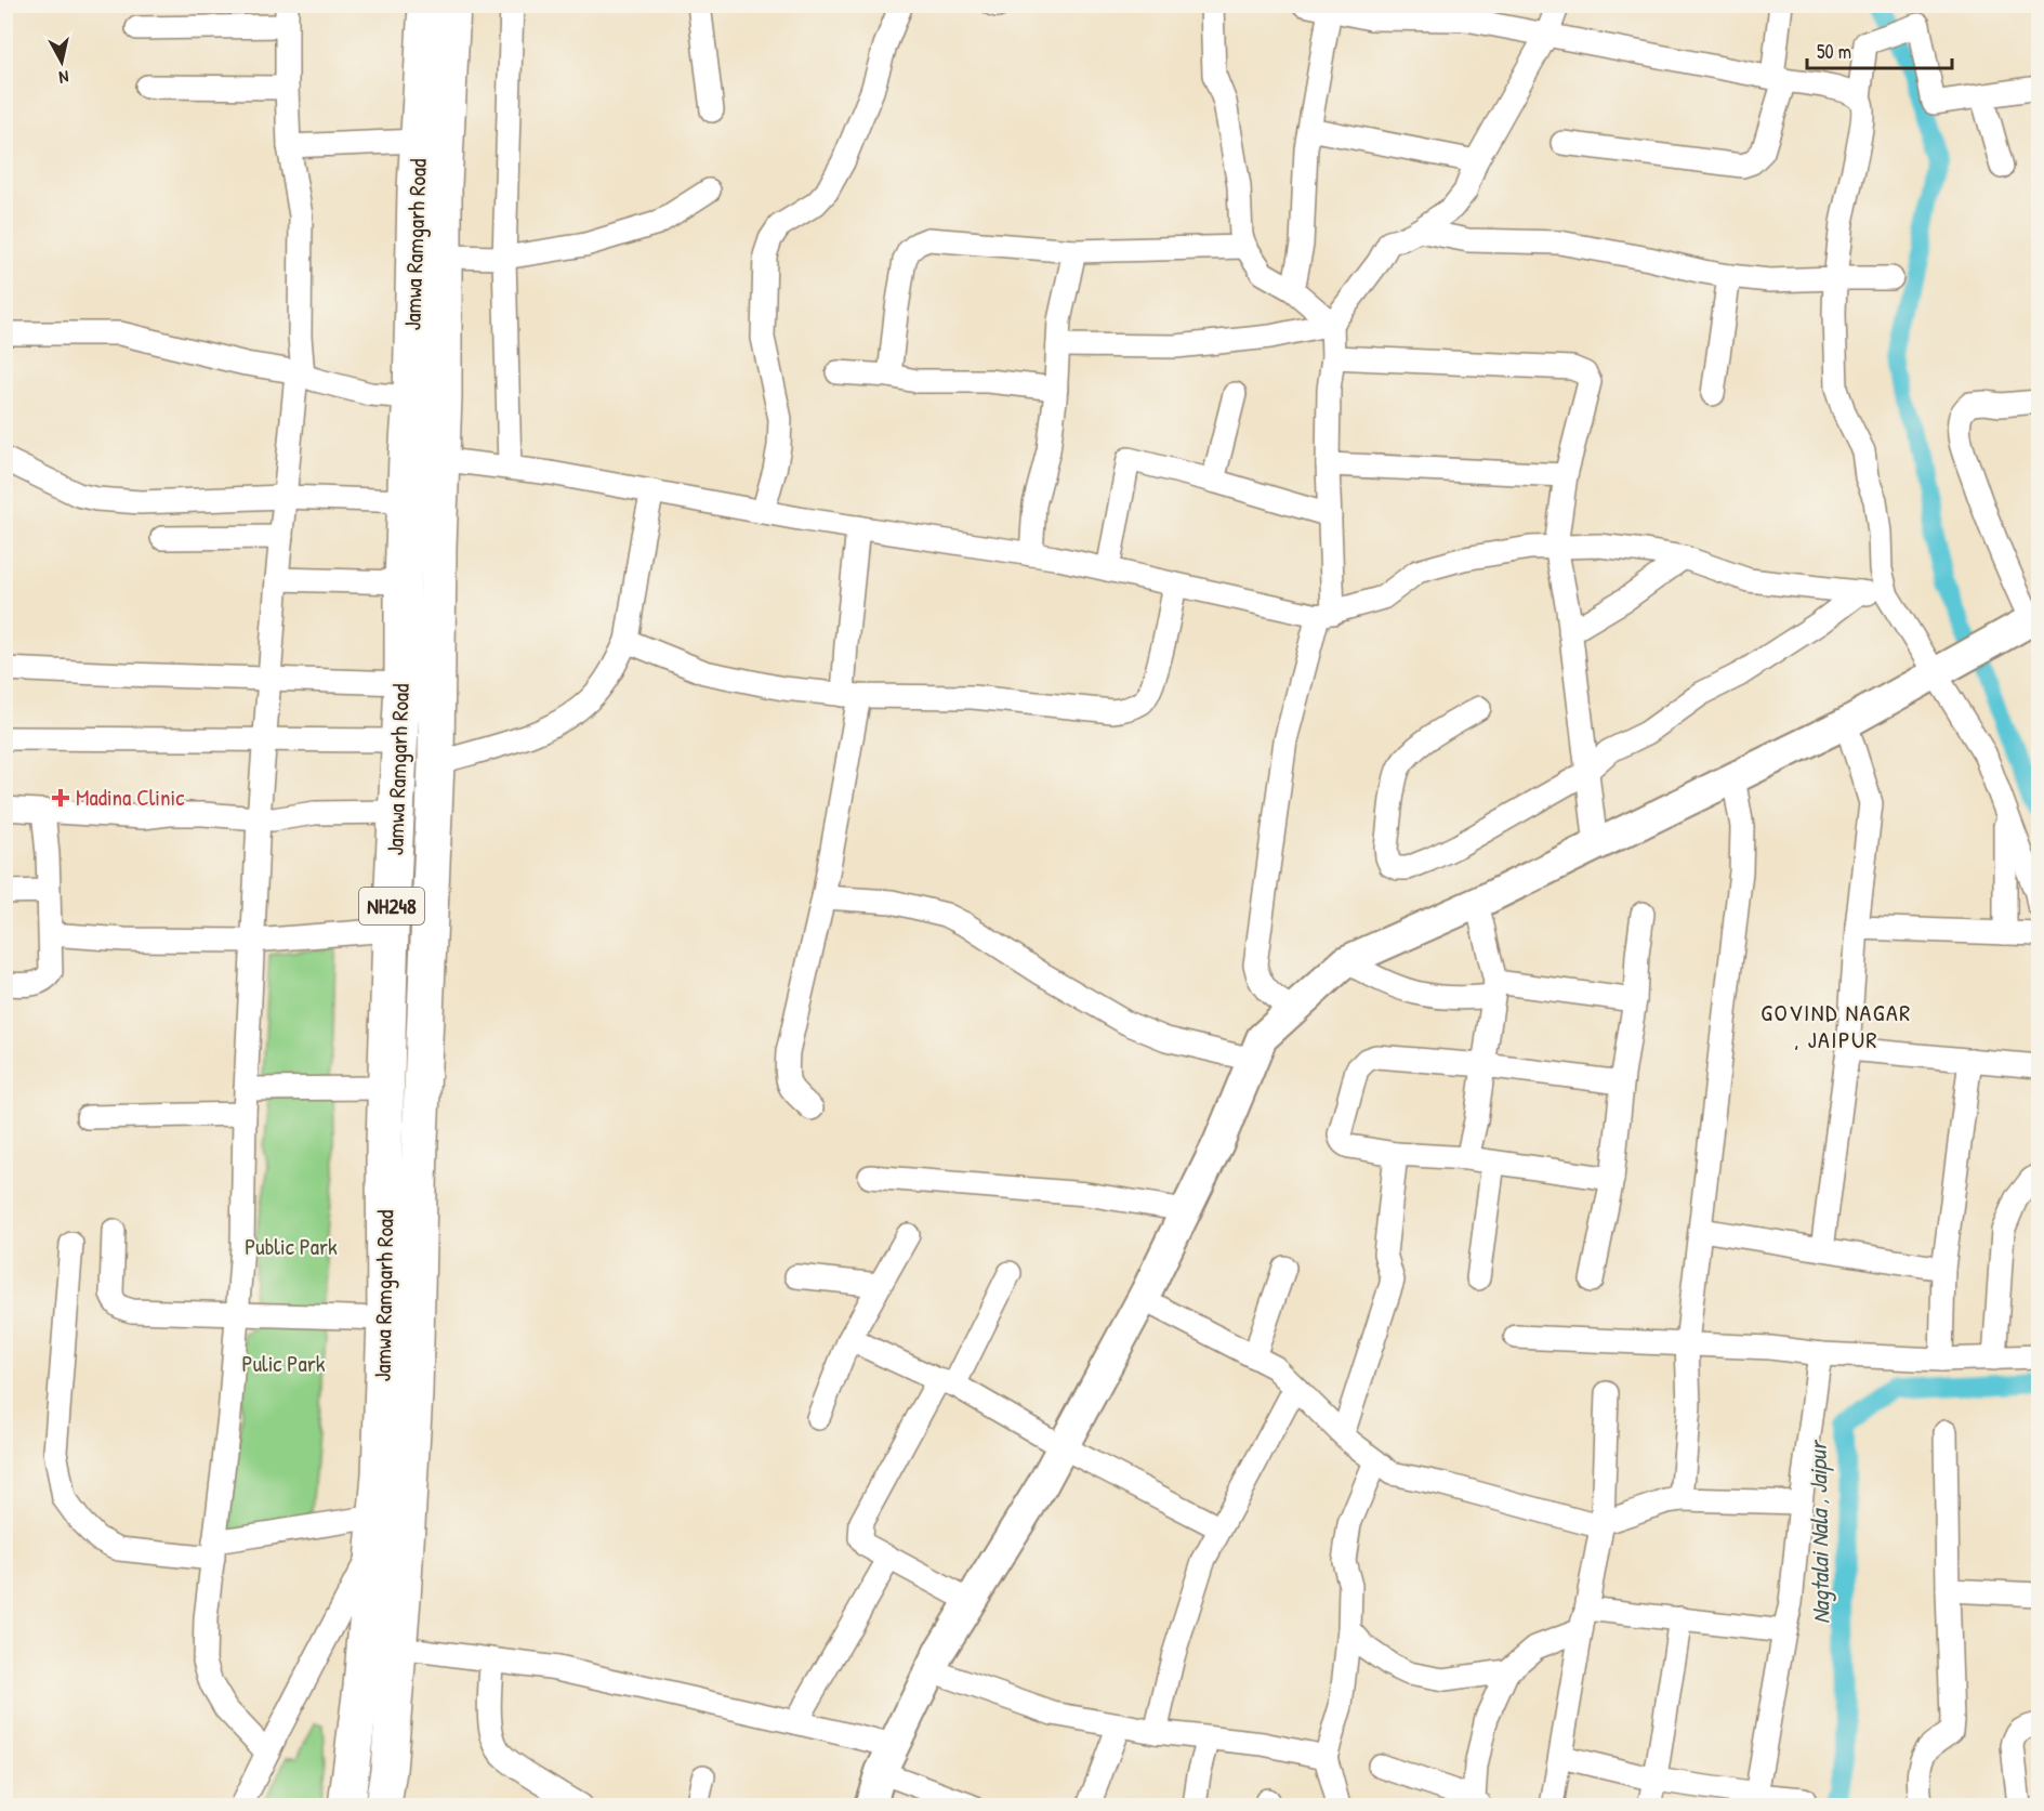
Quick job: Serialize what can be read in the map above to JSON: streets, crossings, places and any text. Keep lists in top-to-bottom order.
{
  "streets": {
    "highway": ["Jamwa Ramgarh Road", "NH248"]
  },
  "districts": ["GOVIND NAGAR , JAIPUR"],
  "water": ["Nagtalai Nala , Jaipur"],
  "parks": ["Public Park", "Pulic Park"],
  "places": {
    "health": ["Madina Clinic"]
  },
  "scale_bar": "50 m",
  "north": "bottom"
}
